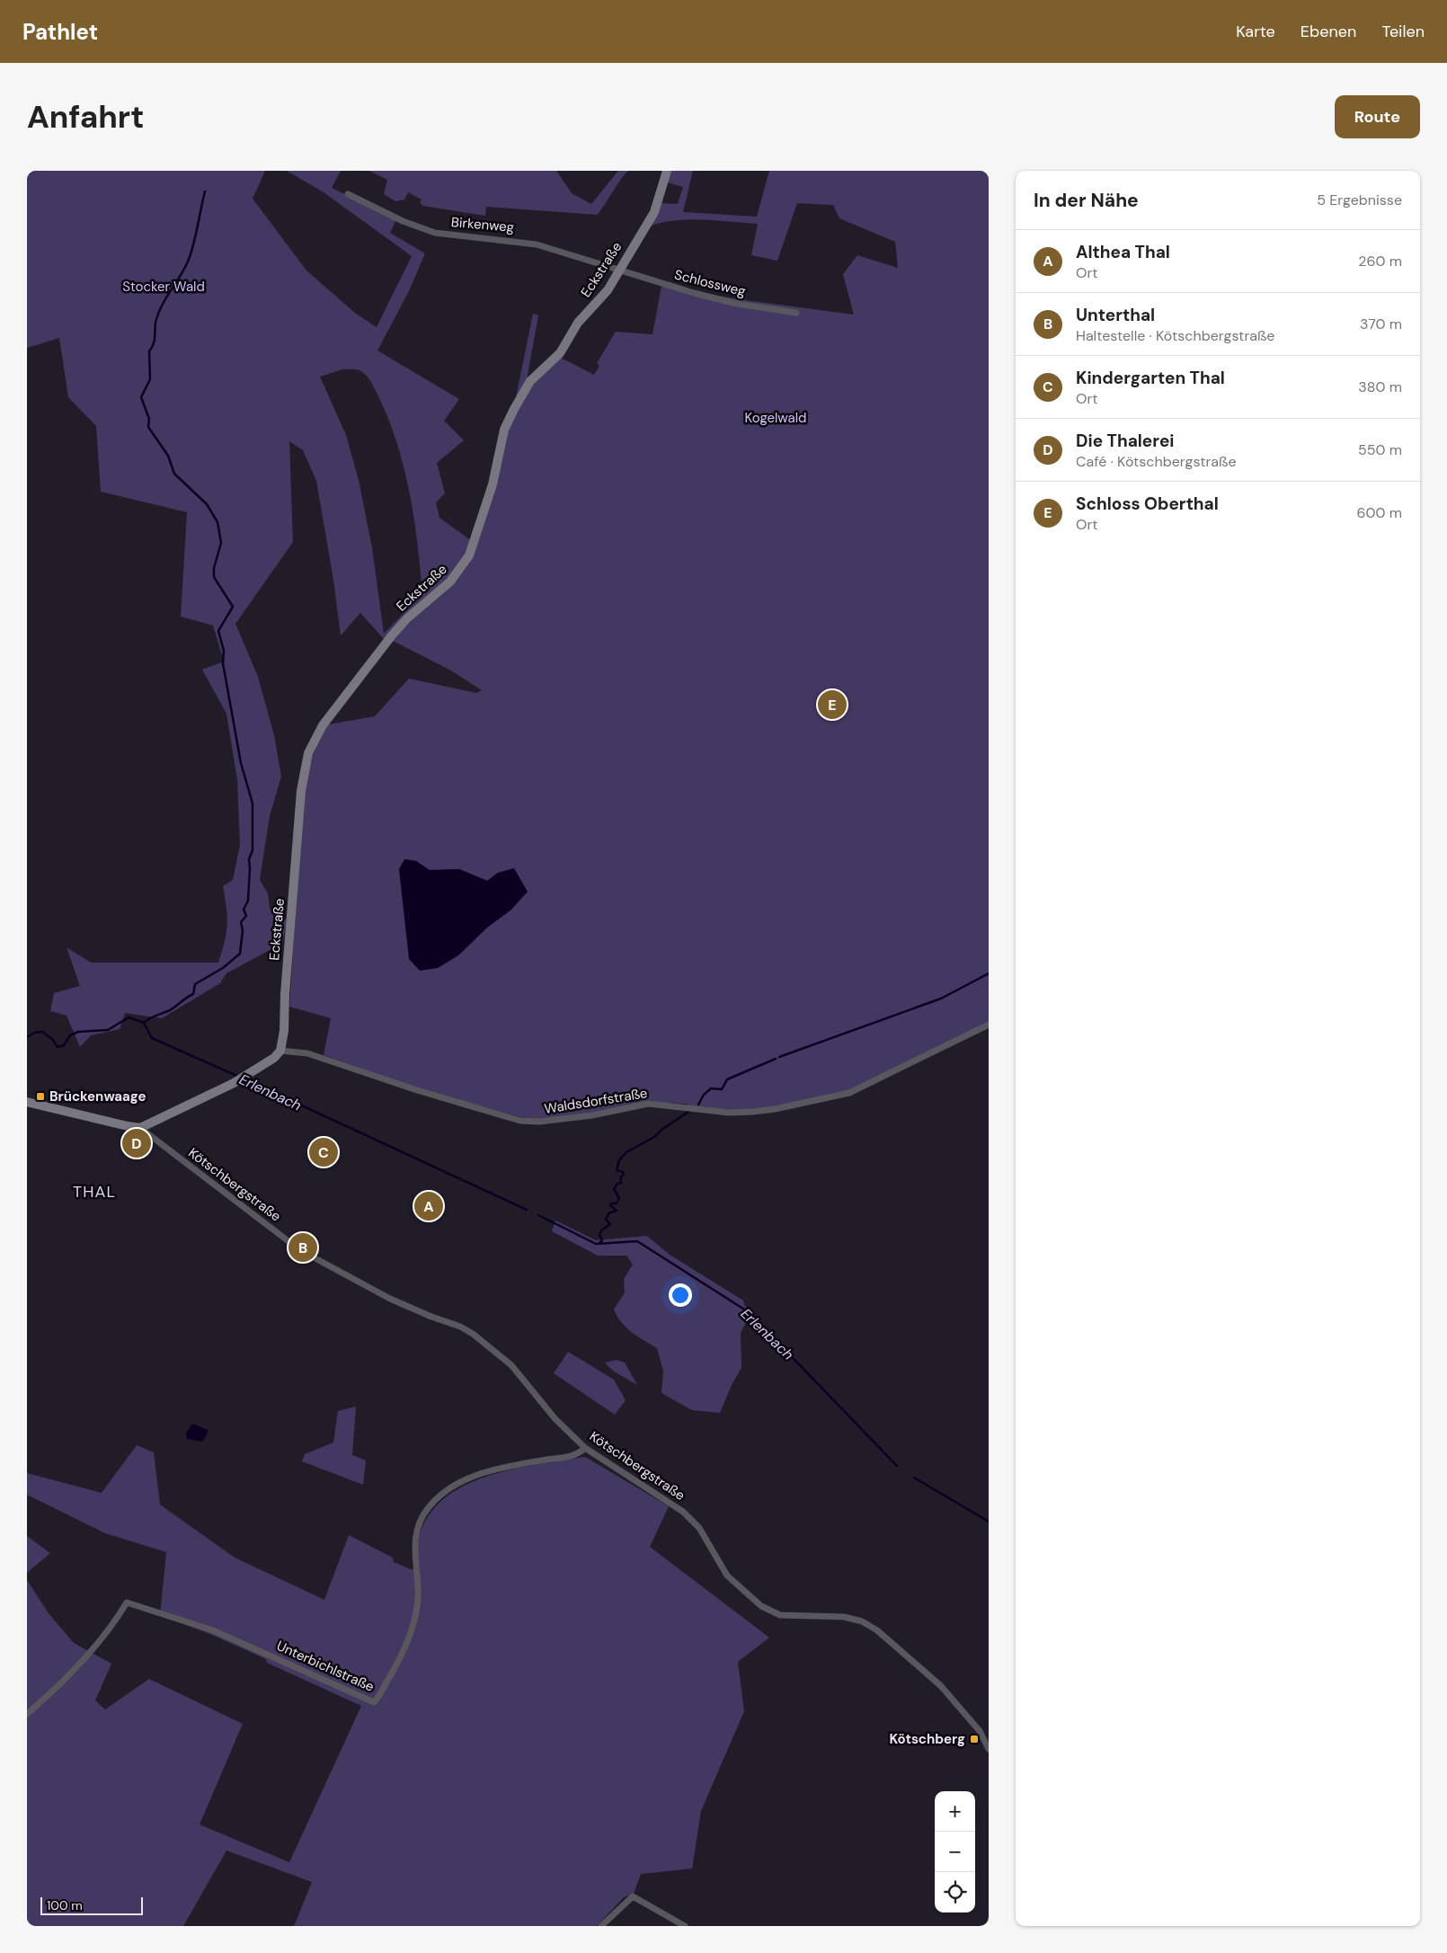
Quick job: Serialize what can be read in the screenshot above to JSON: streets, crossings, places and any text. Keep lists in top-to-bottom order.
{
  "streets": {
    "street": [
      "Birkenweg",
      "Eckstraße",
      "Schlossweg",
      "Waldsdorfstraße",
      "Kötschbergstraße",
      "Unterbichlstraße"
    ]
  },
  "crossings": [
    ["Birkenweg", "Eckstraße"],
    ["Birkenweg", "Schlossweg"],
    ["Eckstraße", "Schlossweg"],
    ["Eckstraße", "Waldsdorfstraße"],
    ["Kötschbergstraße", "Unterbichlstraße"]
  ],
  "districts": ["THAL"],
  "water": ["Erlenbach"],
  "parks": ["Stocker Wald", "Kogelwald"],
  "places": {
    "transit": ["Brückenwaage", "Kötschberg"]
  },
  "scale_bar": "100 m",
  "page": {
    "header": "Pathlet",
    "nav": ["Karte", "Ebenen", "Teilen"],
    "buttons": "Route",
    "title": "Anfahrt",
    "heading": ["In der Nähe", "5 Ergebnisse"],
    "list": [
      {
        "mark": "A",
        "name": "Althea Thal",
        "note": "Ort",
        "value": "260 m"
      },
      {
        "mark": "B",
        "name": "Unterthal",
        "note": "Haltestelle · Kötschbergstraße",
        "value": "370 m"
      },
      {
        "mark": "C",
        "name": "Kindergarten Thal",
        "note": "Ort",
        "value": "380 m"
      },
      {
        "mark": "D",
        "name": "Die Thalerei",
        "note": "Café · Kötschbergstraße",
        "value": "550 m"
      },
      {
        "mark": "E",
        "name": "Schloss Oberthal",
        "note": "Ort",
        "value": "600 m"
      }
    ],
    "pins": [
      "E",
      "D",
      "C",
      "A",
      "B"
    ],
    "map_buttons": ["+", "−"],
    "scale": "100 m"
  }
}
